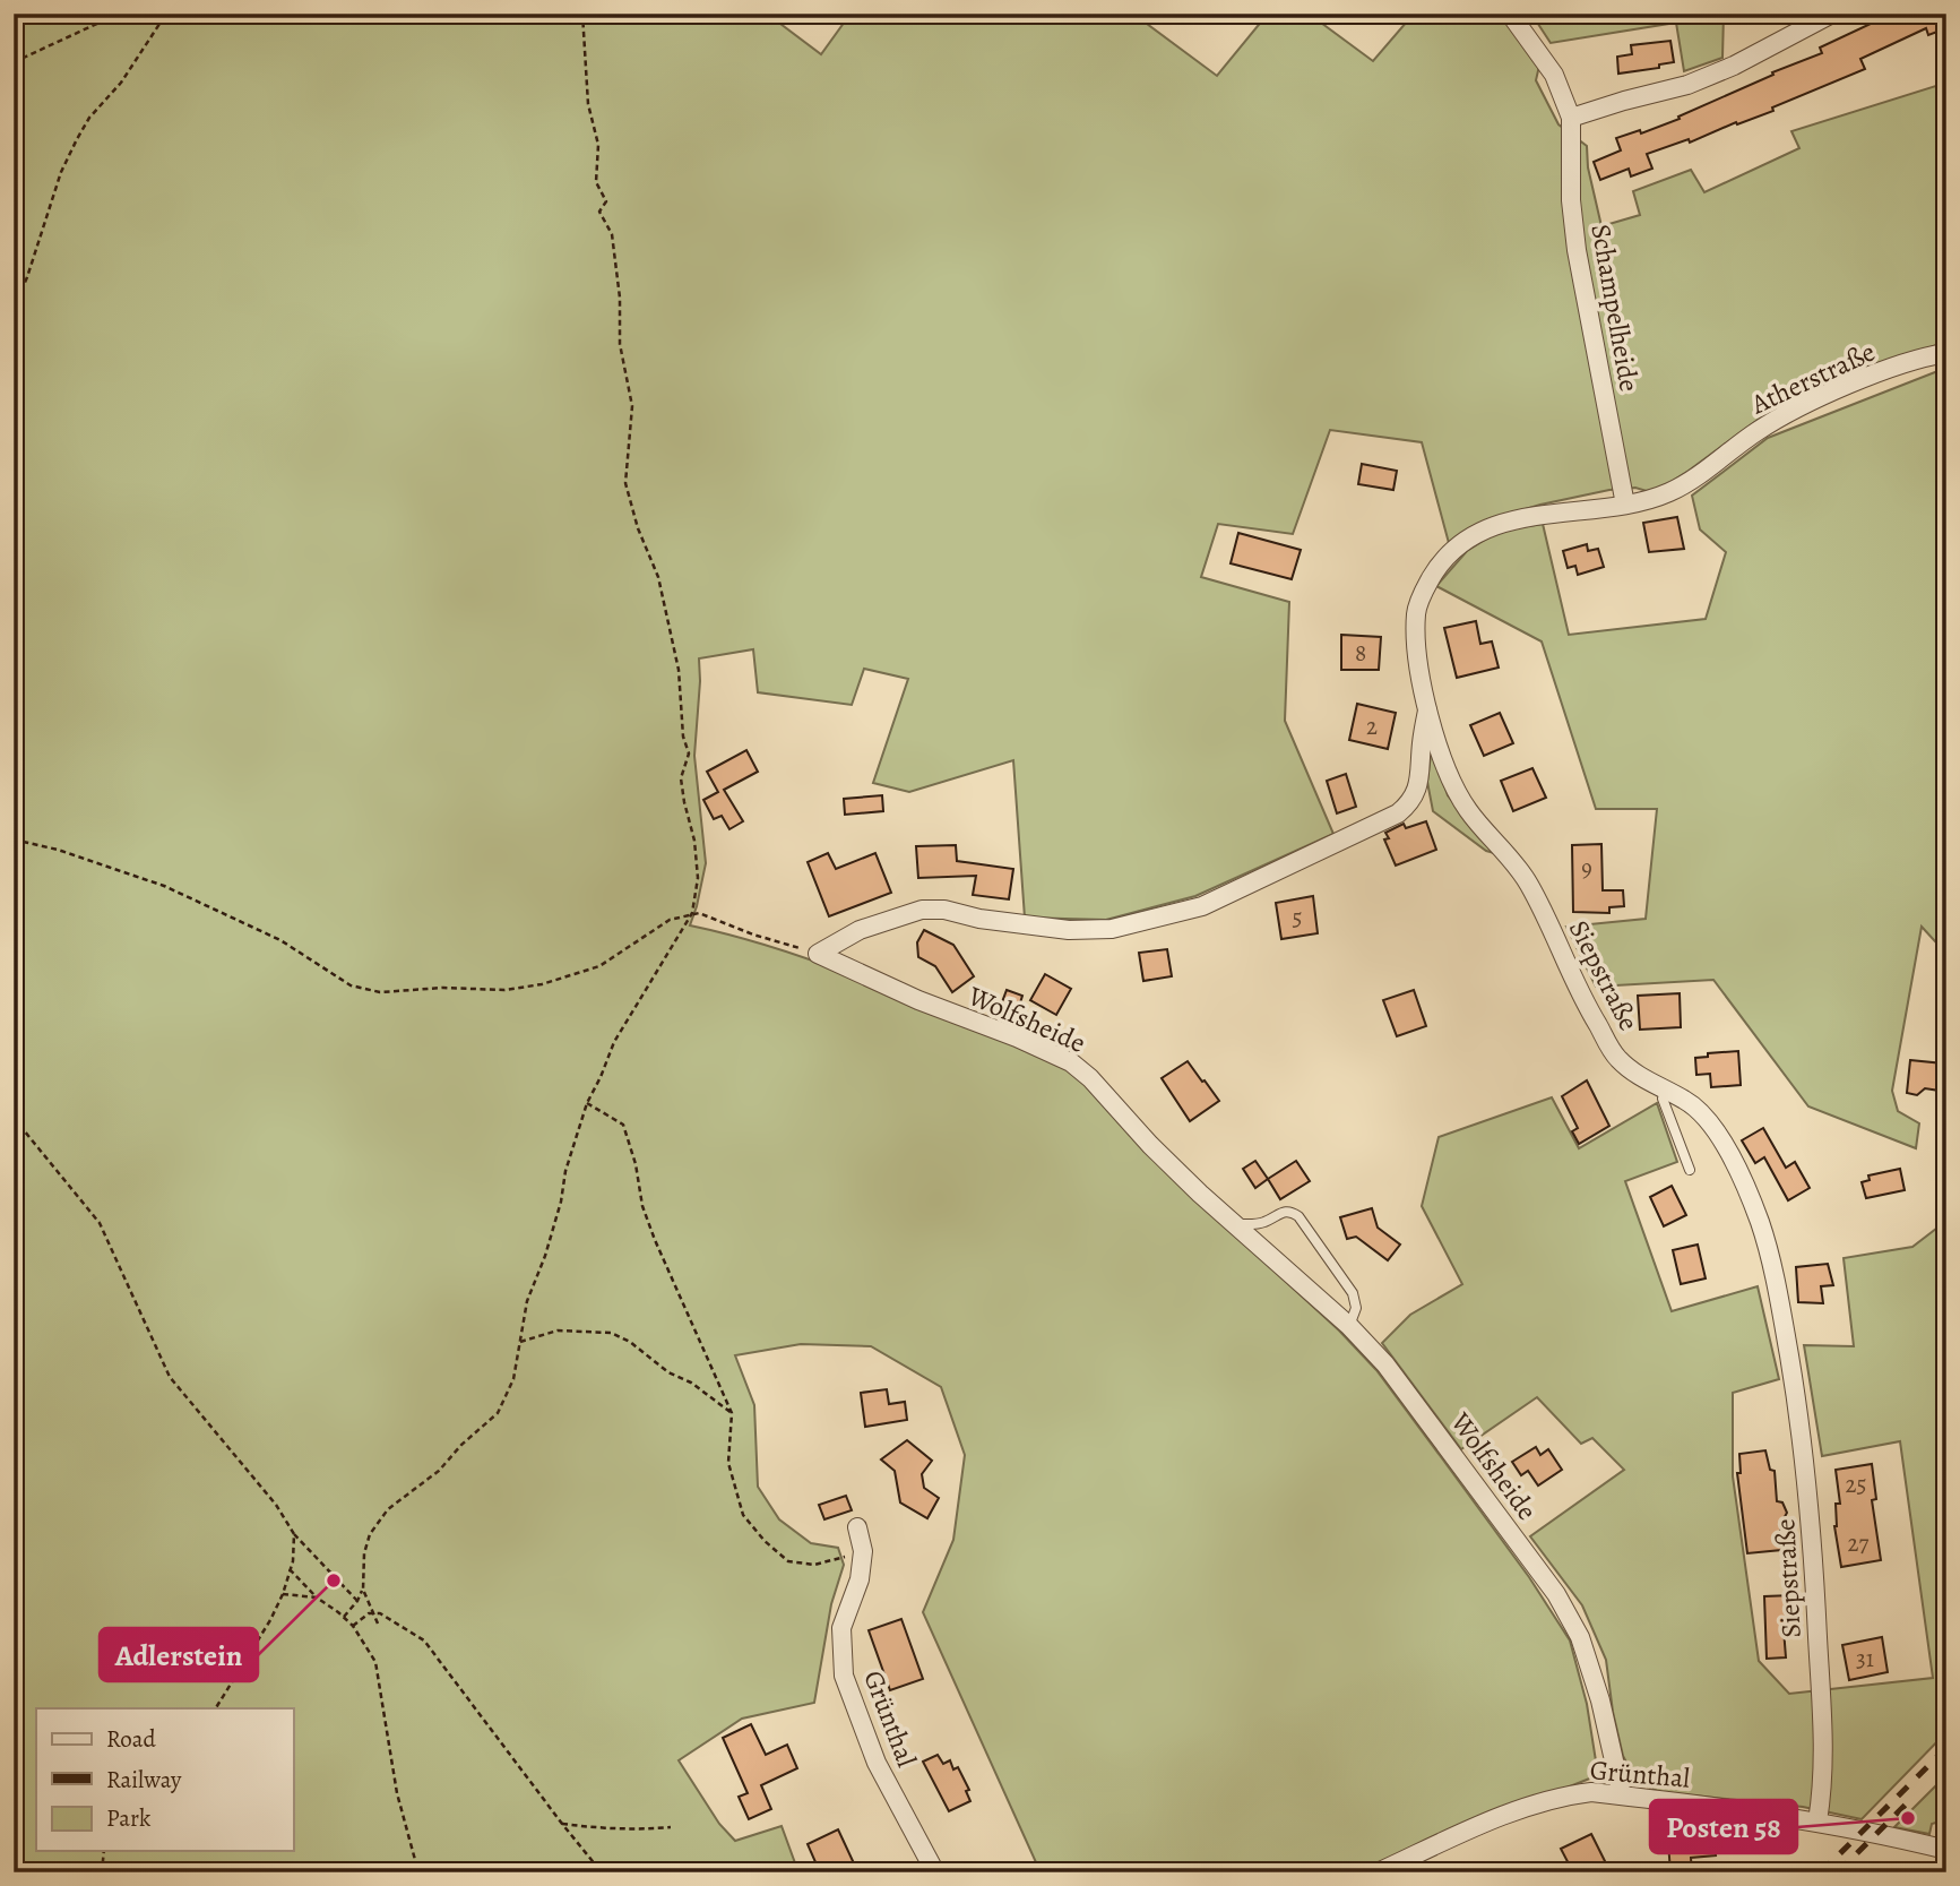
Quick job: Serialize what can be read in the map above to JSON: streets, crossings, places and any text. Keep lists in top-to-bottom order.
{
  "streets": {
    "street": [
      "Schampelheide",
      "Atherstraße",
      "Siepstraße",
      "Wolfsheide",
      "Grünthal"
    ]
  },
  "crossings": [
    ["Schampelheide", "Atherstraße"],
    ["Schampelheide", "Siepstraße"],
    ["Atherstraße", "Siepstraße"],
    ["Siepstraße", "Grünthal"],
    ["Wolfsheide", "Grünthal"]
  ],
  "places": ["Adlerstein", "Posten 58"],
  "house_numbers": [
    "8",
    "2",
    "9",
    "5",
    "25",
    "27",
    "31"
  ],
  "legend": ["Road", "Railway", "Park"]
}
